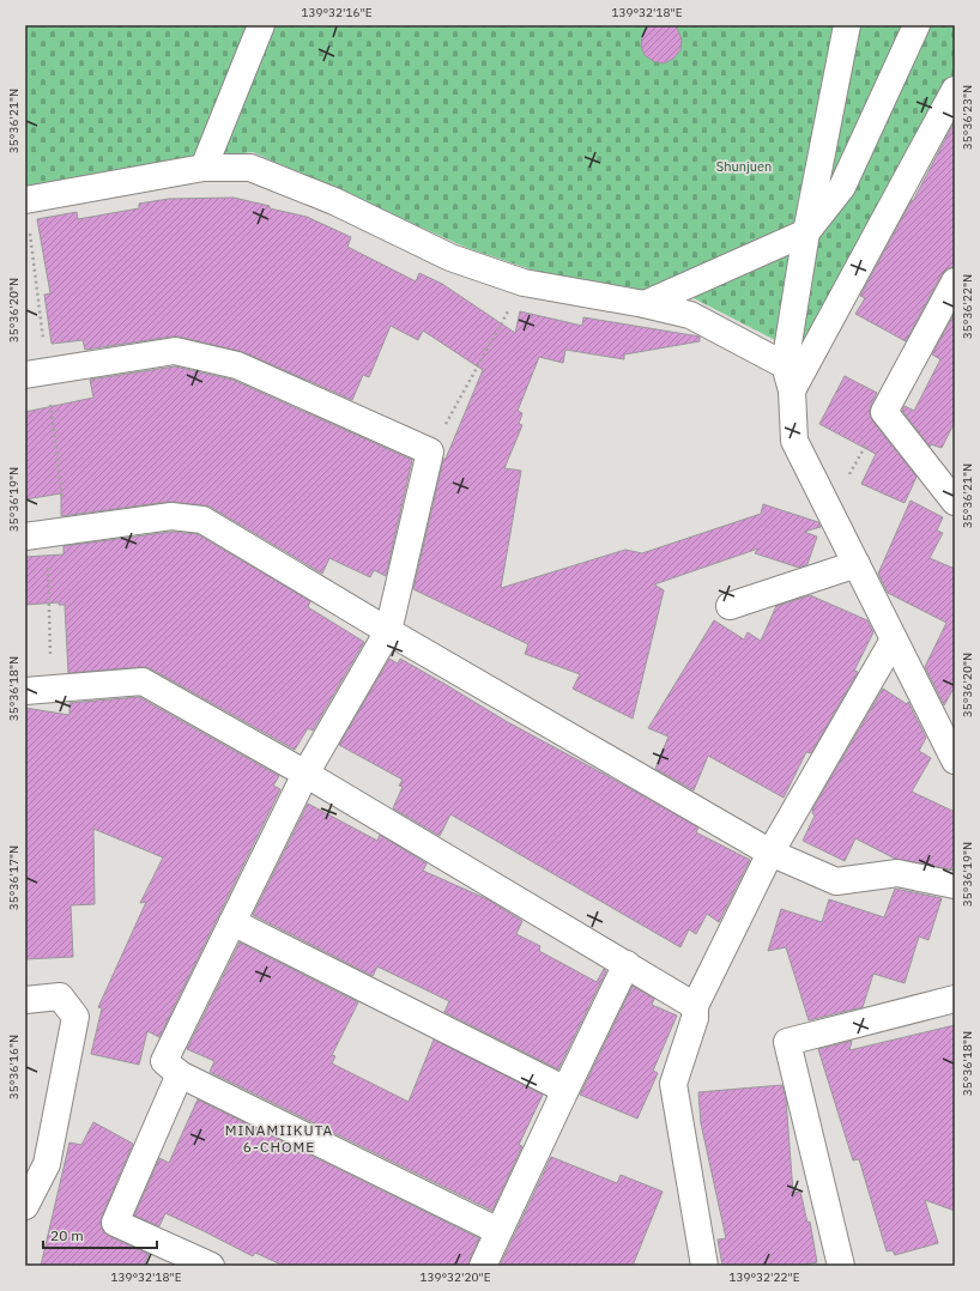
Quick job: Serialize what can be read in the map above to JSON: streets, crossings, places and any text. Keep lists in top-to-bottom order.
{
  "districts": ["MINAMIIKUTA 6-CHOME"],
  "parks": ["Shunjuen"],
  "scale_bar": "20 m",
  "coordinates": [
    "139°32'16\"E",
    "139°32'18\"E",
    "35°36'23\"N",
    "35°36'21\"N",
    "35°36'22\"N",
    "35°36'20\"N",
    "35°36'19\"N",
    "35°36'18\"N",
    "35°36'17\"N",
    "35°36'16\"N",
    "139°32'20\"E",
    "139°32'22\"E"
  ]
}
